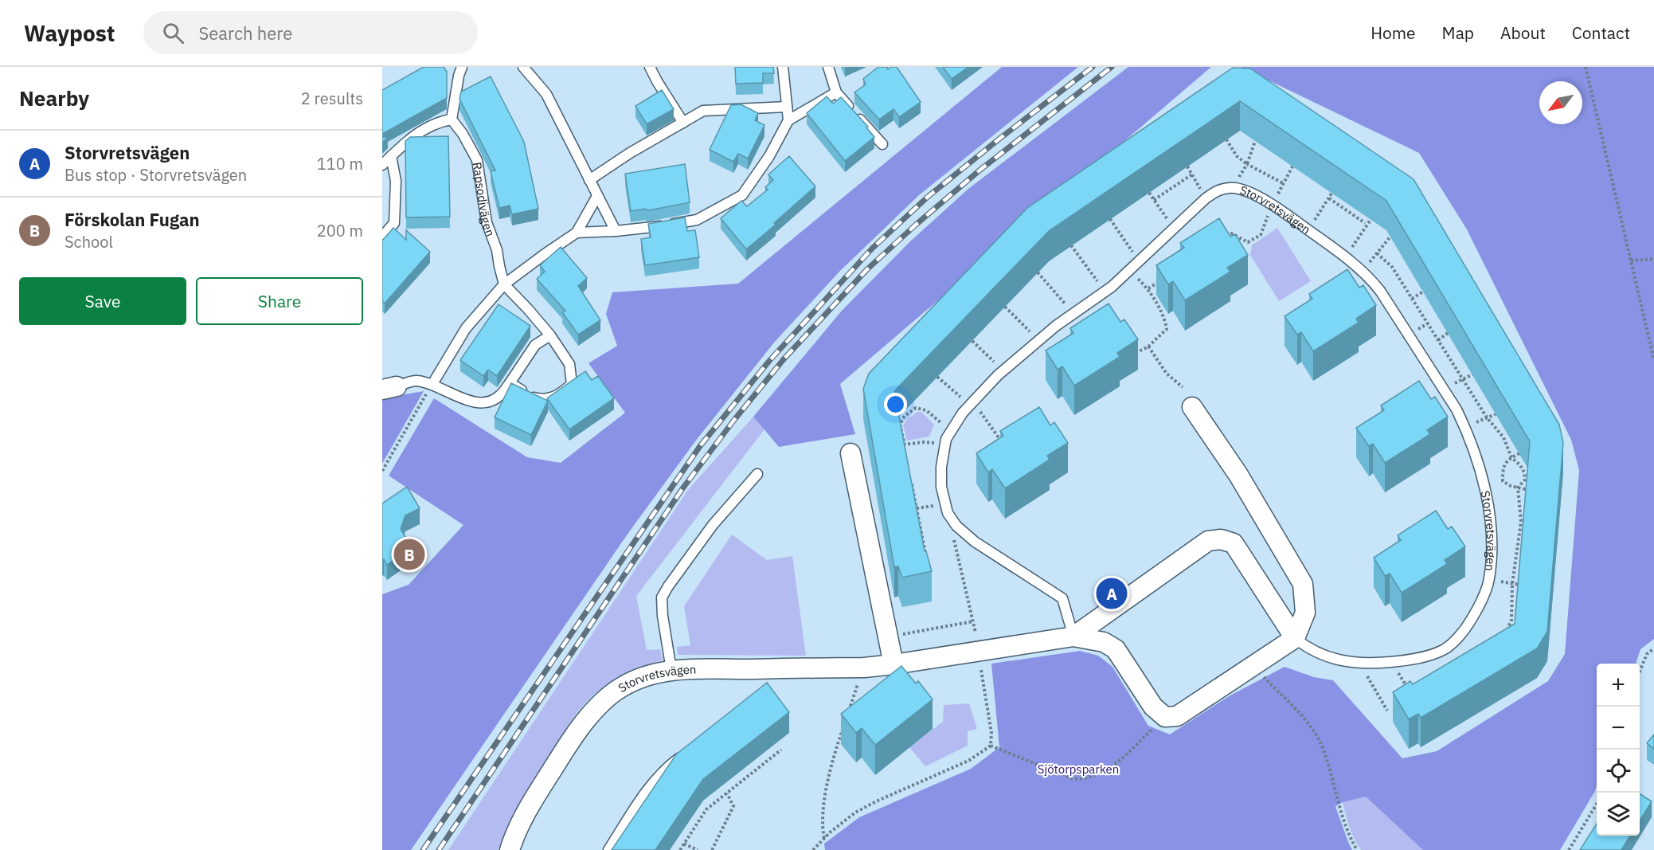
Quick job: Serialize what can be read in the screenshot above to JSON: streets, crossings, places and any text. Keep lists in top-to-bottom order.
{
  "streets": {
    "street": ["Storvretsvägen"],
    "lane": ["Rapsodivägen"]
  },
  "parks": ["Sjötorpsparken"],
  "north": "bottom left",
  "page": {
    "header": "Waypost",
    "search": "Search here",
    "nav": [
      "Home",
      "Map",
      "About",
      "Contact"
    ],
    "heading": ["Nearby", "2 results"],
    "list": [
      {
        "mark": "A",
        "name": "Storvretsvägen",
        "note": "Bus stop · Storvretsvägen",
        "value": "110 m"
      },
      {
        "mark": "B",
        "name": "Förskolan Fugan",
        "note": "School",
        "value": "200 m"
      }
    ],
    "buttons": ["Save", "Share"],
    "pins": ["B", "A"],
    "map_buttons": ["+", "−"]
  }
}
